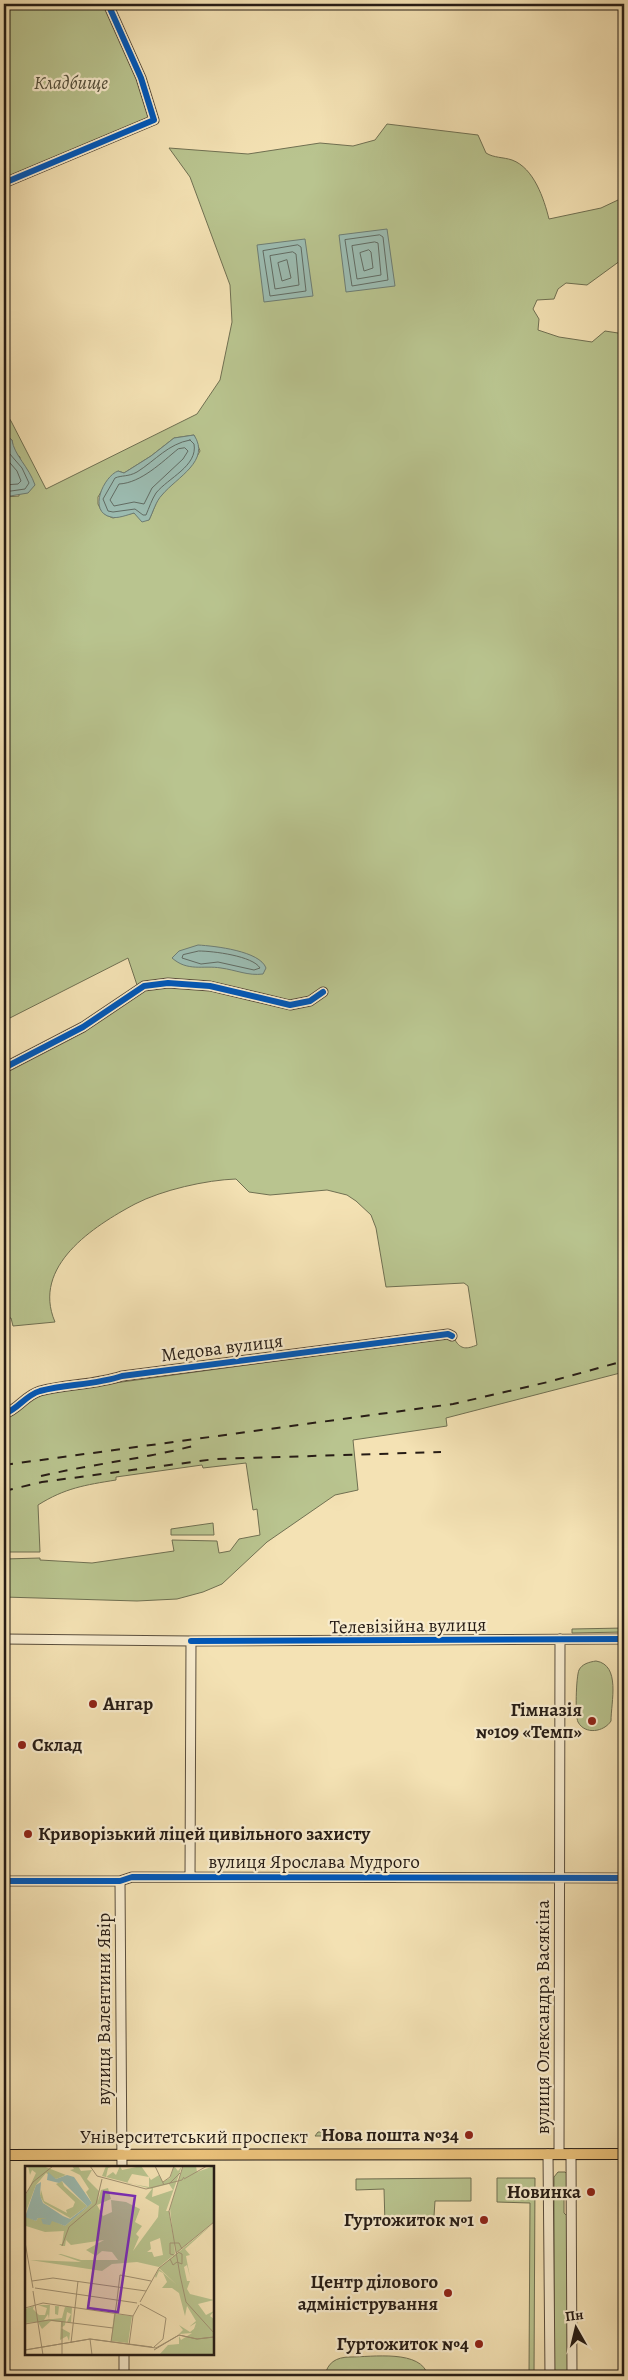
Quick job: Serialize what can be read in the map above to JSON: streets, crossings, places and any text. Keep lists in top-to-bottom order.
{
  "streets": {
    "main road": ["Університетський проспект"],
    "street": [
      "Медова вулиця",
      "Телевізійна вулиця",
      "вулиця Ярослава Мудрого",
      "вулиця Валентини Явір",
      "вулиця Олександра Васякіна"
    ]
  },
  "crossings": [
    ["Телевізійна вулиця", "вулиця Олександра Васякіна"],
    ["вулиця Ярослава Мудрого", "вулиця Валентини Явір"],
    ["вулиця Ярослава Мудрого", "вулиця Олександра Васякіна"],
    ["вулиця Валентини Явір", "Університетський проспект"],
    ["вулиця Олександра Васякіна", "Університетський проспект"]
  ],
  "parks": ["Кладбище"],
  "places": [
    "Ангар",
    "Гімназія №109 «Темп»",
    "Склад",
    "Криворізький ліцей цивільного захисту",
    "Нова пошта №34",
    "Новинка",
    "Гуртожиток №1",
    "Центр ділового адміністрування",
    "Гуртожиток №4"
  ],
  "north": "top"
}
